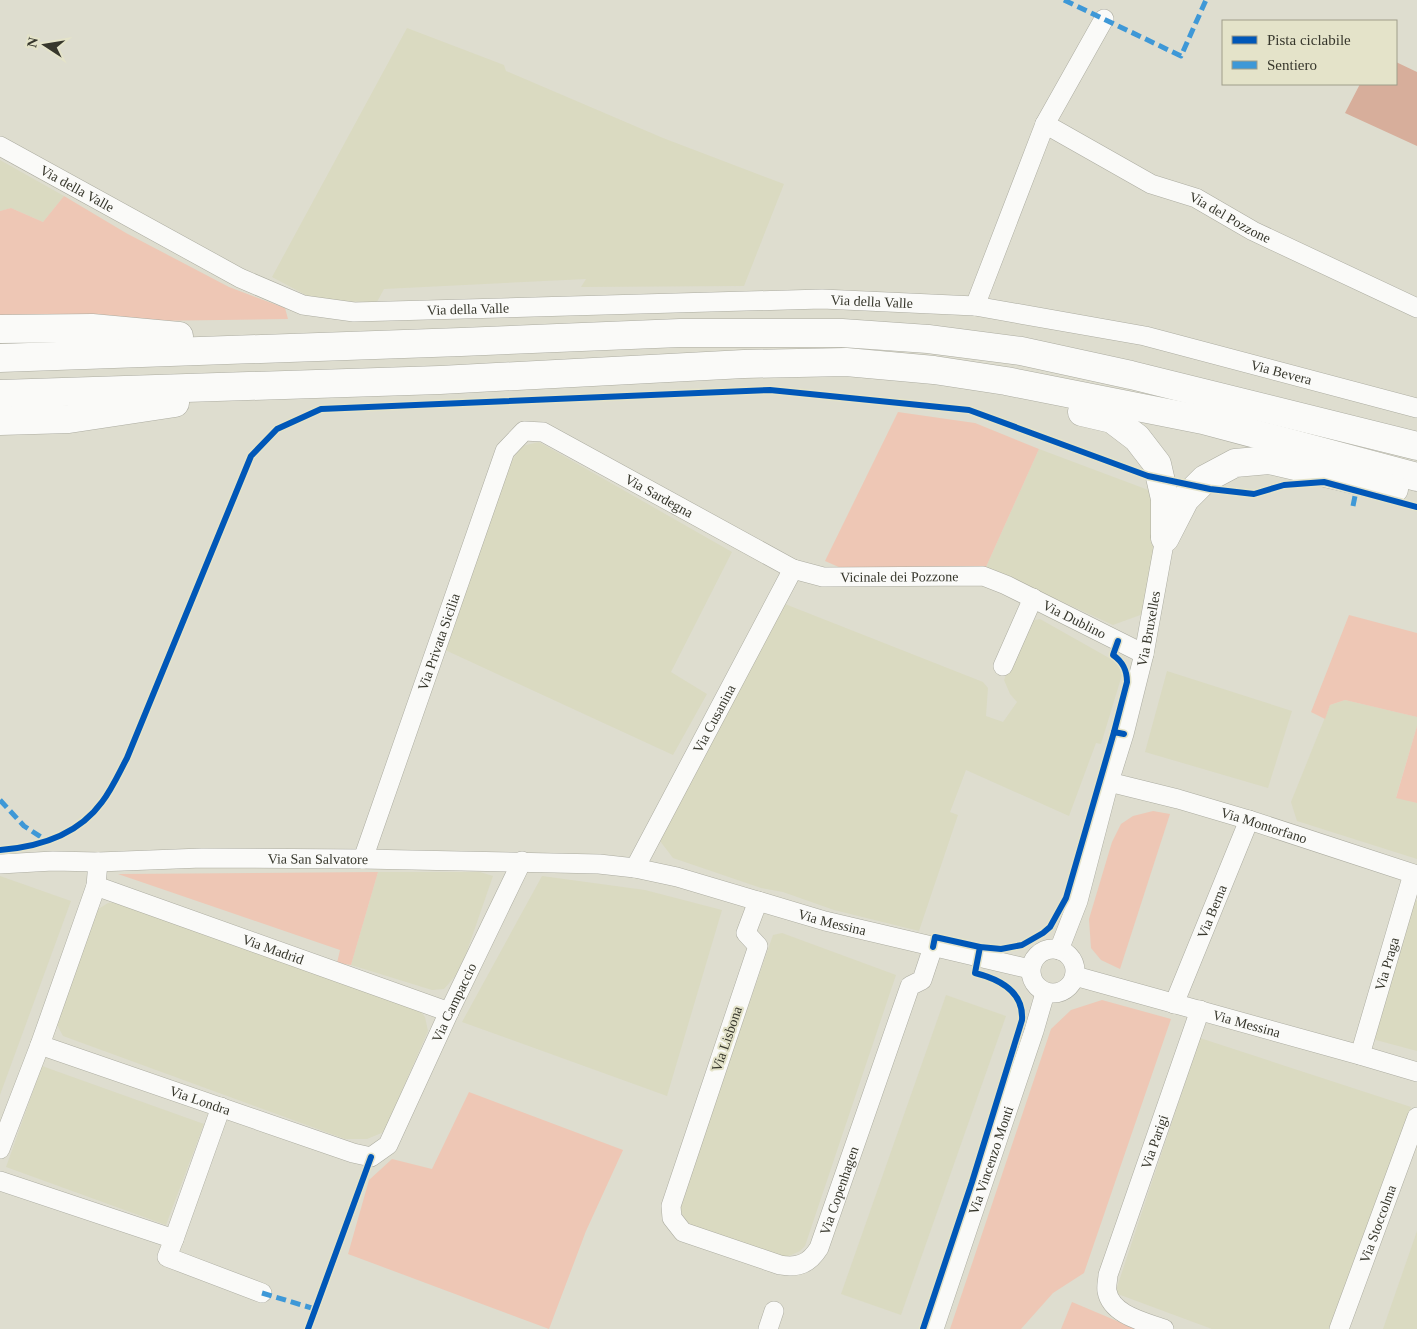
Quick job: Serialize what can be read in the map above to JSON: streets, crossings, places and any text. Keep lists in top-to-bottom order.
{
  "streets": {
    "street": [
      "Via della Valle",
      "Via del Pozzone",
      "Via Bevera",
      "Via Sardegna",
      "Vicinale dei Pozzone",
      "Via Dublino",
      "Via Bruxelles",
      "Via Privata Sicilia",
      "Via Cusanina",
      "Via Montorfano",
      "Via San Salvatore",
      "Via Berna",
      "Via Messina",
      "Via Madrid",
      "Via Praga",
      "Via Campaccio",
      "Via Lisbona",
      "Via Londra",
      "Via Parigi",
      "Via Vincenzo Monti",
      "Via Copenhagen",
      "Via Stoccolma"
    ]
  },
  "crossings": [
    ["Via della Valle", "Via Bevera"],
    ["Via Sardegna", "Vicinale dei Pozzone"],
    ["Via Sardegna", "Via Privata Sicilia"],
    ["Via Sardegna", "Via Cusanina"],
    ["Vicinale dei Pozzone", "Via Dublino"],
    ["Vicinale dei Pozzone", "Via Cusanina"],
    ["Via Dublino", "Via Bruxelles"],
    ["Via Bruxelles", "Via Montorfano"],
    ["Via Bruxelles", "Via Messina"],
    ["Via Bruxelles", "Via Vincenzo Monti"],
    ["Via Privata Sicilia", "Via San Salvatore"],
    ["Via Cusanina", "Via San Salvatore"],
    ["Via Cusanina", "Via Messina"],
    ["Via Montorfano", "Via Berna"],
    ["Via Montorfano", "Via Praga"],
    ["Via San Salvatore", "Via Messina"],
    ["Via San Salvatore", "Via Campaccio"],
    ["Via Berna", "Via Messina"],
    ["Via Messina", "Via Praga"],
    ["Via Messina", "Via Lisbona"],
    ["Via Messina", "Via Parigi"],
    ["Via Messina", "Via Vincenzo Monti"],
    ["Via Messina", "Via Copenhagen"],
    ["Via Madrid", "Via Campaccio"],
    ["Via Campaccio", "Via Londra"],
    ["Via Lisbona", "Via Copenhagen"]
  ],
  "legend": ["Pista ciclabile", "Sentiero"],
  "north": "left"
}
